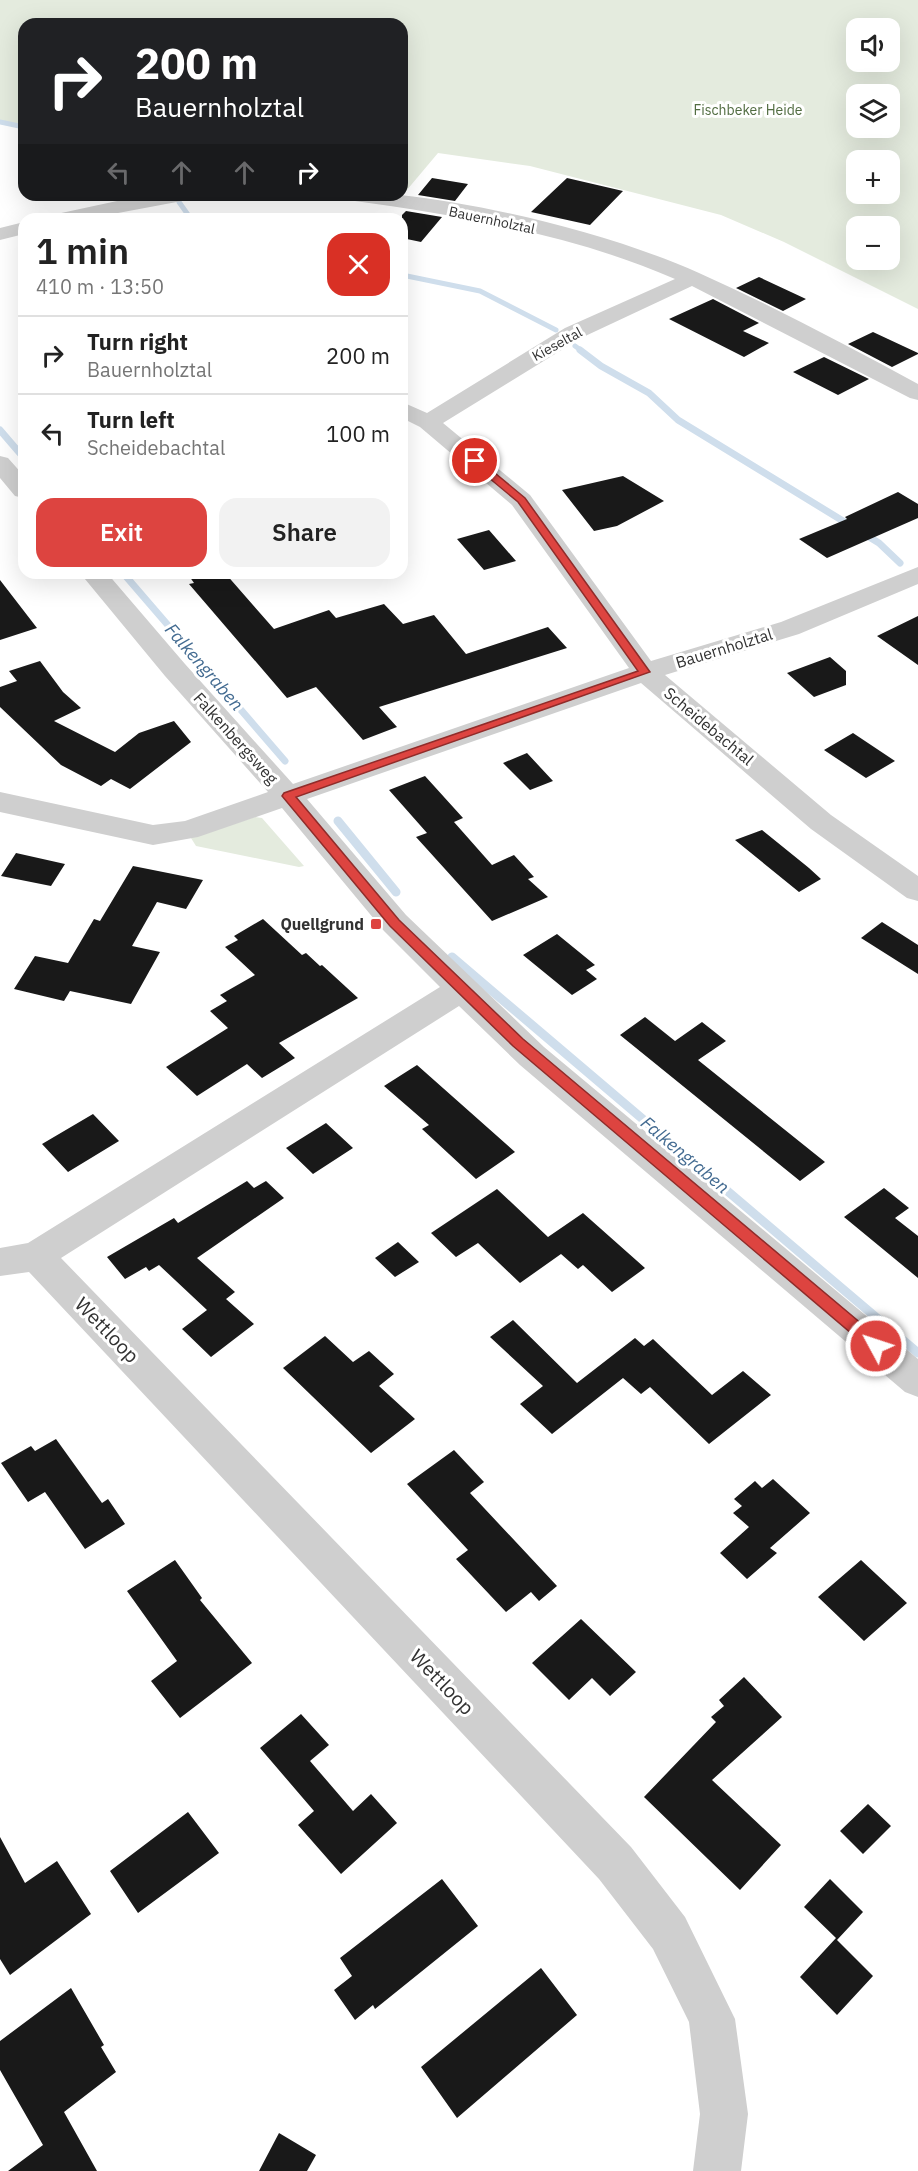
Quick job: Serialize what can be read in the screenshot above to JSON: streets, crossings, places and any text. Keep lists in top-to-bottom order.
{
  "streets": {
    "street": [
      "Bauernholztal",
      "Kieseltal",
      "Scheidebachtal",
      "Falkenbergsweg",
      "Wettloop"
    ]
  },
  "crossings": [
    ["Bauernholztal", "Kieseltal"],
    ["Bauernholztal", "Scheidebachtal"],
    ["Bauernholztal", "Falkenbergsweg"],
    ["Kieseltal", "Scheidebachtal"]
  ],
  "water": ["Falkengraben"],
  "parks": ["Fischbeker Heide"],
  "places": {
    "transit": ["Quellgrund"]
  },
  "page": {
    "map_buttons": ["+", "−"],
    "turn": ["200 m", "Bauernholztal"],
    "heading": ["1 min", "410 m · 13:50"],
    "list": [
      {
        "name": "Turn right",
        "note": "Bauernholztal",
        "value": "200 m"
      },
      {
        "name": "Turn left",
        "note": "Scheidebachtal",
        "value": "100 m"
      }
    ],
    "buttons": ["Exit", "Share"]
  }
}
